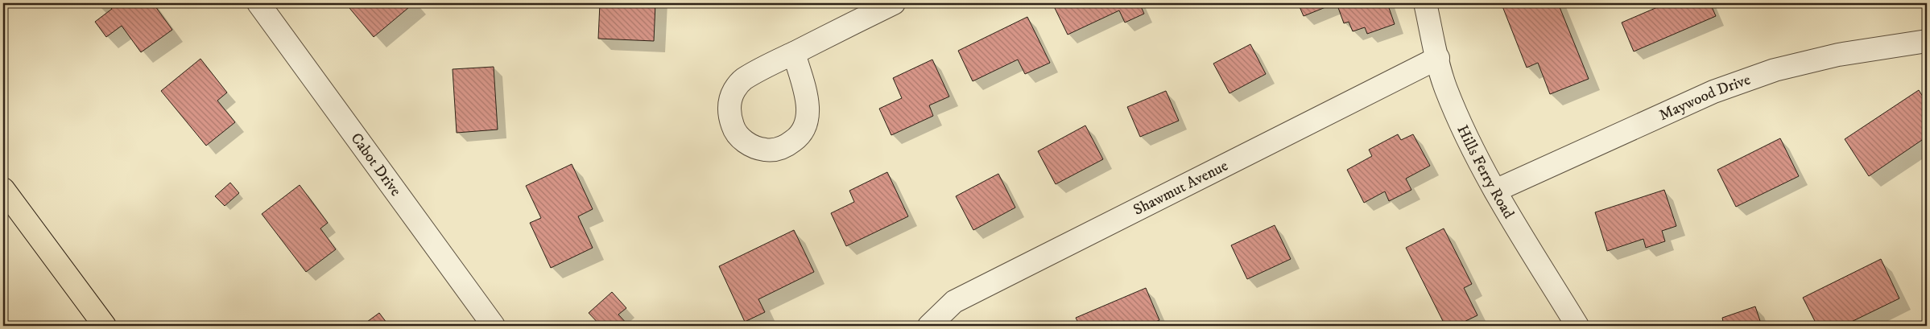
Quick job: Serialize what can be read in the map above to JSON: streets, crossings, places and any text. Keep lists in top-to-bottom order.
{
  "streets": {
    "street": [
      "Maywood Drive",
      "Cabot Drive",
      "Hills Ferry Road",
      "Shawmut Avenue"
    ]
  },
  "crossings": [
    ["Maywood Drive", "Hills Ferry Road"],
    ["Hills Ferry Road", "Shawmut Avenue"]
  ]
}
